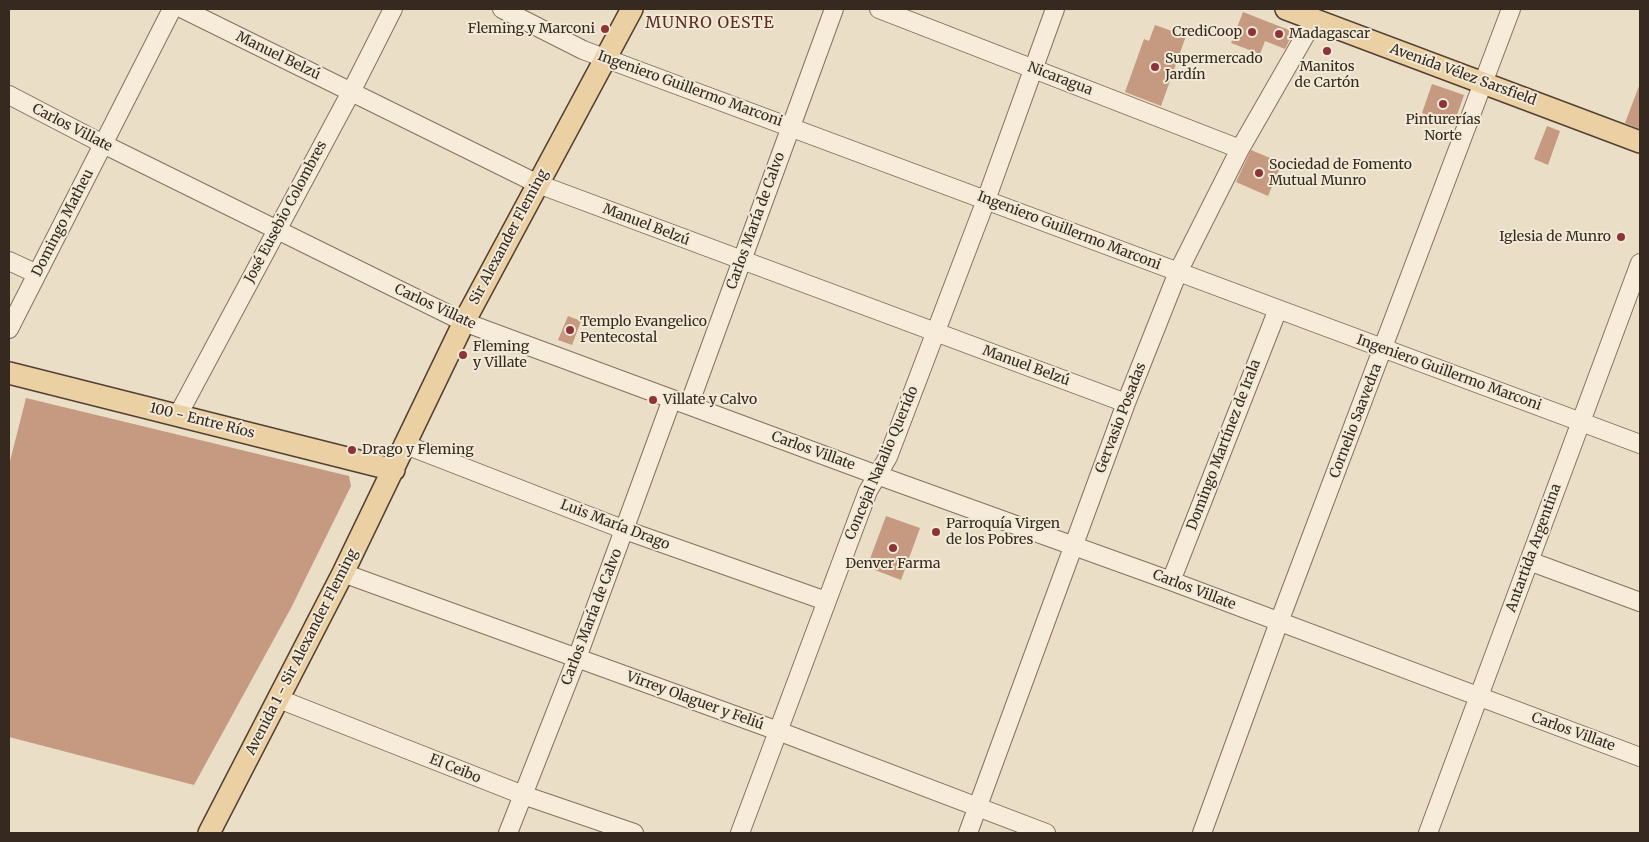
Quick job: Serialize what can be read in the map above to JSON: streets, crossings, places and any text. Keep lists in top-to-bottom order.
{
  "streets": {
    "main road": [
      "Avenida Vélez Sarsfield",
      "Sir Alexander Fleming",
      "100 - Entre Ríos",
      "Avenida 1 - Sir Alexander Fleming"
    ],
    "street": [
      "Manuel Belzú",
      "Nicaragua",
      "Ingeniero Guillermo Marconi",
      "Carlos Villate",
      "José Eusebio Colombres",
      "Carlos María de Calvo",
      "Domingo Matheu",
      "Gervasio Posadas",
      "Cornelio Saavedra",
      "Domingo Martínez de Irala",
      "Concejal Natalio Querido",
      "Luis María Drago",
      "Antartida Argentina",
      "Virrey Olaguer y Feliú",
      "El Ceibo"
    ]
  },
  "crossings": [
    ["Manuel Belzú", "José Eusebio Colombres"],
    ["Manuel Belzú", "Carlos María de Calvo"],
    ["Manuel Belzú", "Sir Alexander Fleming"],
    ["Manuel Belzú", "Gervasio Posadas"],
    ["Manuel Belzú", "Concejal Natalio Querido"],
    ["Avenida Vélez Sarsfield", "Gervasio Posadas"],
    ["Avenida Vélez Sarsfield", "Cornelio Saavedra"],
    ["Nicaragua", "Gervasio Posadas"],
    ["Nicaragua", "Concejal Natalio Querido"],
    ["Ingeniero Guillermo Marconi", "Carlos María de Calvo"],
    ["Ingeniero Guillermo Marconi", "Sir Alexander Fleming"],
    ["Ingeniero Guillermo Marconi", "Gervasio Posadas"],
    ["Ingeniero Guillermo Marconi", "Cornelio Saavedra"],
    ["Ingeniero Guillermo Marconi", "Domingo Martínez de Irala"],
    ["Ingeniero Guillermo Marconi", "Concejal Natalio Querido"],
    ["Ingeniero Guillermo Marconi", "Antartida Argentina"],
    ["Carlos Villate", "José Eusebio Colombres"],
    ["Carlos Villate", "Carlos María de Calvo"],
    ["Carlos Villate", "Domingo Matheu"],
    ["Carlos Villate", "Sir Alexander Fleming"],
    ["Carlos Villate", "Gervasio Posadas"],
    ["Carlos Villate", "Cornelio Saavedra"],
    ["Carlos Villate", "Domingo Martínez de Irala"],
    ["Carlos Villate", "Concejal Natalio Querido"],
    ["Carlos Villate", "Antartida Argentina"],
    ["José Eusebio Colombres", "100 - Entre Ríos"],
    ["Carlos María de Calvo", "Luis María Drago"],
    ["Carlos María de Calvo", "Virrey Olaguer y Feliú"],
    ["Carlos María de Calvo", "El Ceibo"],
    ["Sir Alexander Fleming", "100 - Entre Ríos"],
    ["Sir Alexander Fleming", "Luis María Drago"],
    ["Sir Alexander Fleming", "Avenida 1 - Sir Alexander Fleming"],
    ["Gervasio Posadas", "Virrey Olaguer y Feliú"],
    ["100 - Entre Ríos", "Avenida 1 - Sir Alexander Fleming"],
    ["Concejal Natalio Querido", "Luis María Drago"],
    ["Concejal Natalio Querido", "Virrey Olaguer y Feliú"],
    ["Avenida 1 - Sir Alexander Fleming", "Virrey Olaguer y Feliú"],
    ["Avenida 1 - Sir Alexander Fleming", "El Ceibo"]
  ],
  "districts": ["MUNRO OESTE"],
  "places": [
    "Fleming y Marconi",
    "CrediCoop",
    "Madagascar",
    "Manitos de Cartón",
    "Supermercado Jardín",
    "Pinturerías Norte",
    "Sociedad de Fomento Mutual Munro",
    "Iglesia de Munro",
    "Templo Evangelico Pentecostal",
    "Fleming y Villate",
    "Villate y Calvo",
    "Drago y Fleming",
    "Parroquía Virgen de los Pobres",
    "Denver Farma"
  ]
}
